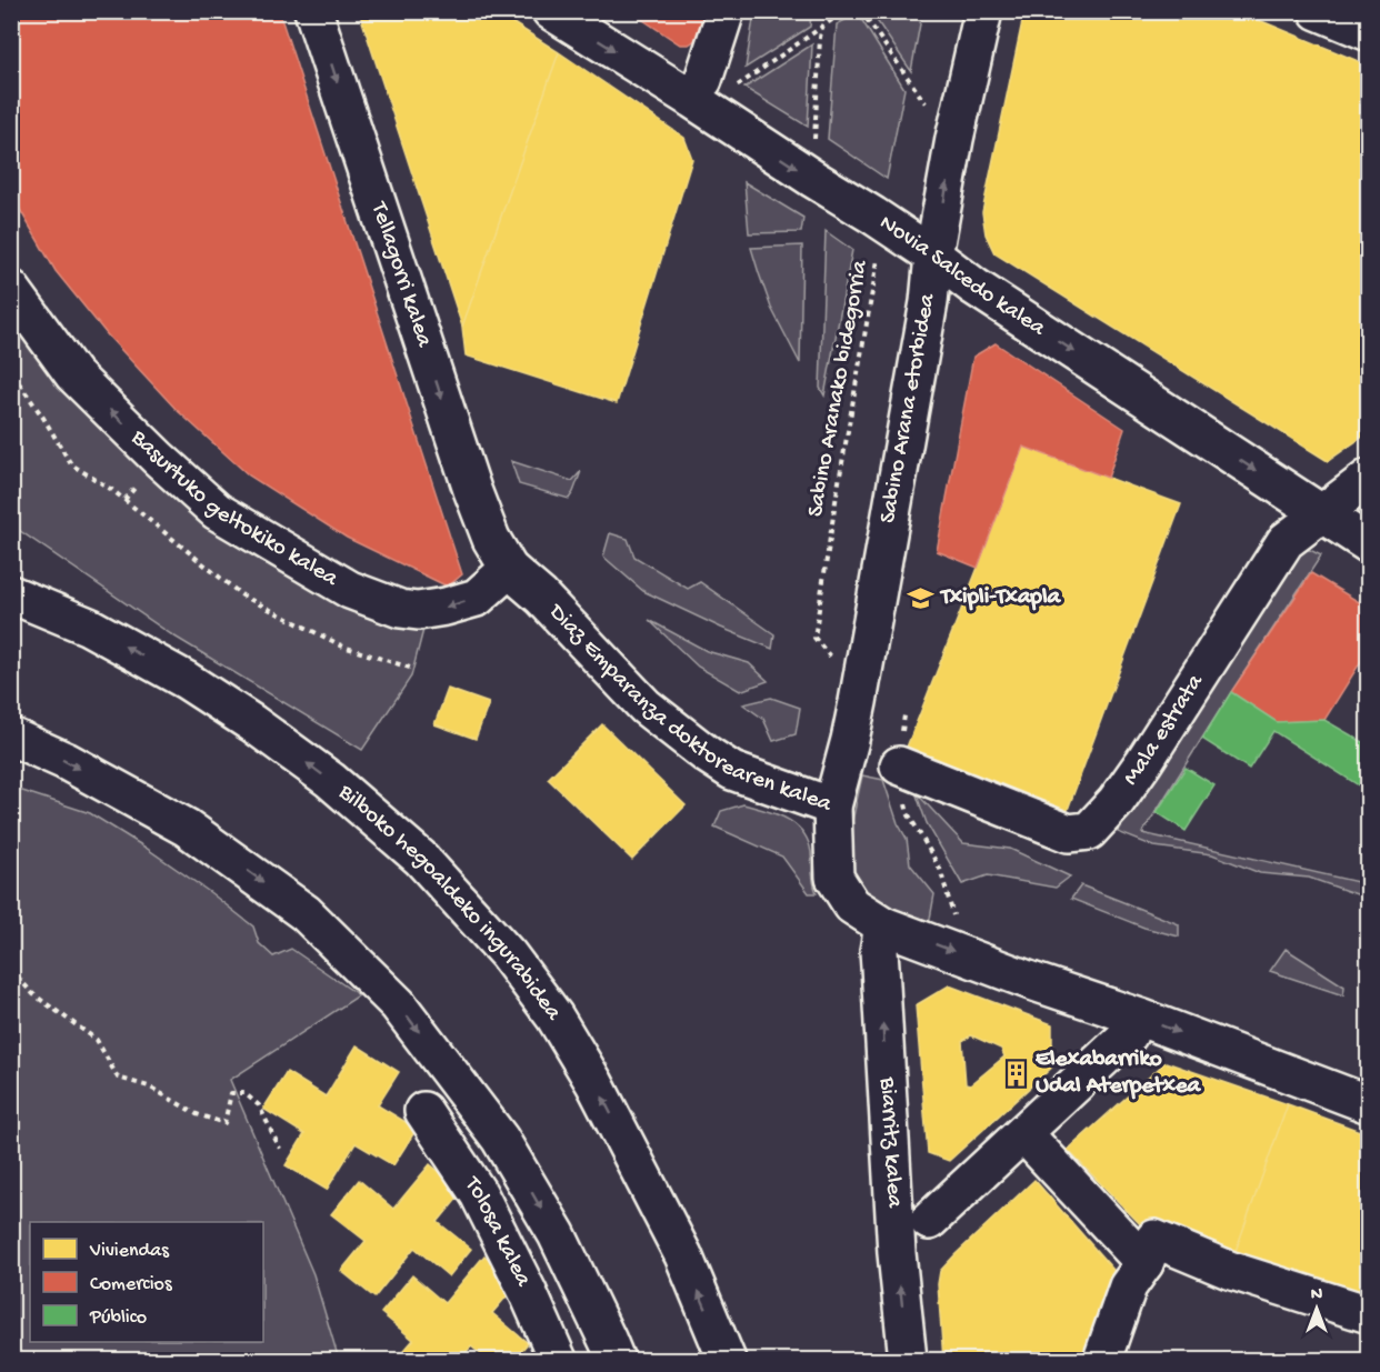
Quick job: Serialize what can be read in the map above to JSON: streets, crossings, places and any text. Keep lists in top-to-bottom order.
{
  "streets": {
    "main road": [
      "Tellagorri kalea",
      "Novia Salcedo kalea",
      "Sabino Arana etorbidea",
      "Basurtuko geltokiko kalea",
      "Diaz Emparanza doktorearen kalea",
      "Mala estrata",
      "Bilboko hegoaldeko ingurabidea",
      "Biarritz kalea",
      "Tolosa kalea"
    ],
    "path": ["Sabino Aranako bidegorria"]
  },
  "crossings": [
    ["Tellagorri kalea", "Basurtuko geltokiko kalea"],
    ["Tellagorri kalea", "Diaz Emparanza doktorearen kalea"],
    ["Novia Salcedo kalea", "Sabino Aranako bidegorria"],
    ["Novia Salcedo kalea", "Sabino Arana etorbidea"],
    ["Novia Salcedo kalea", "Mala estrata"],
    ["Sabino Aranako bidegorria", "Sabino Arana etorbidea"],
    ["Sabino Arana etorbidea", "Diaz Emparanza doktorearen kalea"],
    ["Basurtuko geltokiko kalea", "Diaz Emparanza doktorearen kalea"],
    ["Diaz Emparanza doktorearen kalea", "Biarritz kalea"]
  ],
  "one_way": [
    "Tellagorri kalea",
    "Novia Salcedo kalea",
    "Diaz Emparanza doktorearen kalea",
    "Biarritz kalea"
  ],
  "places": {
    "school or university": ["Txipli-Txapla"],
    "building": ["Elexabarriko Udal Aterpetxea"]
  },
  "legend": ["Viviendas", "Comercios", "Público"],
  "north": "top"
}
